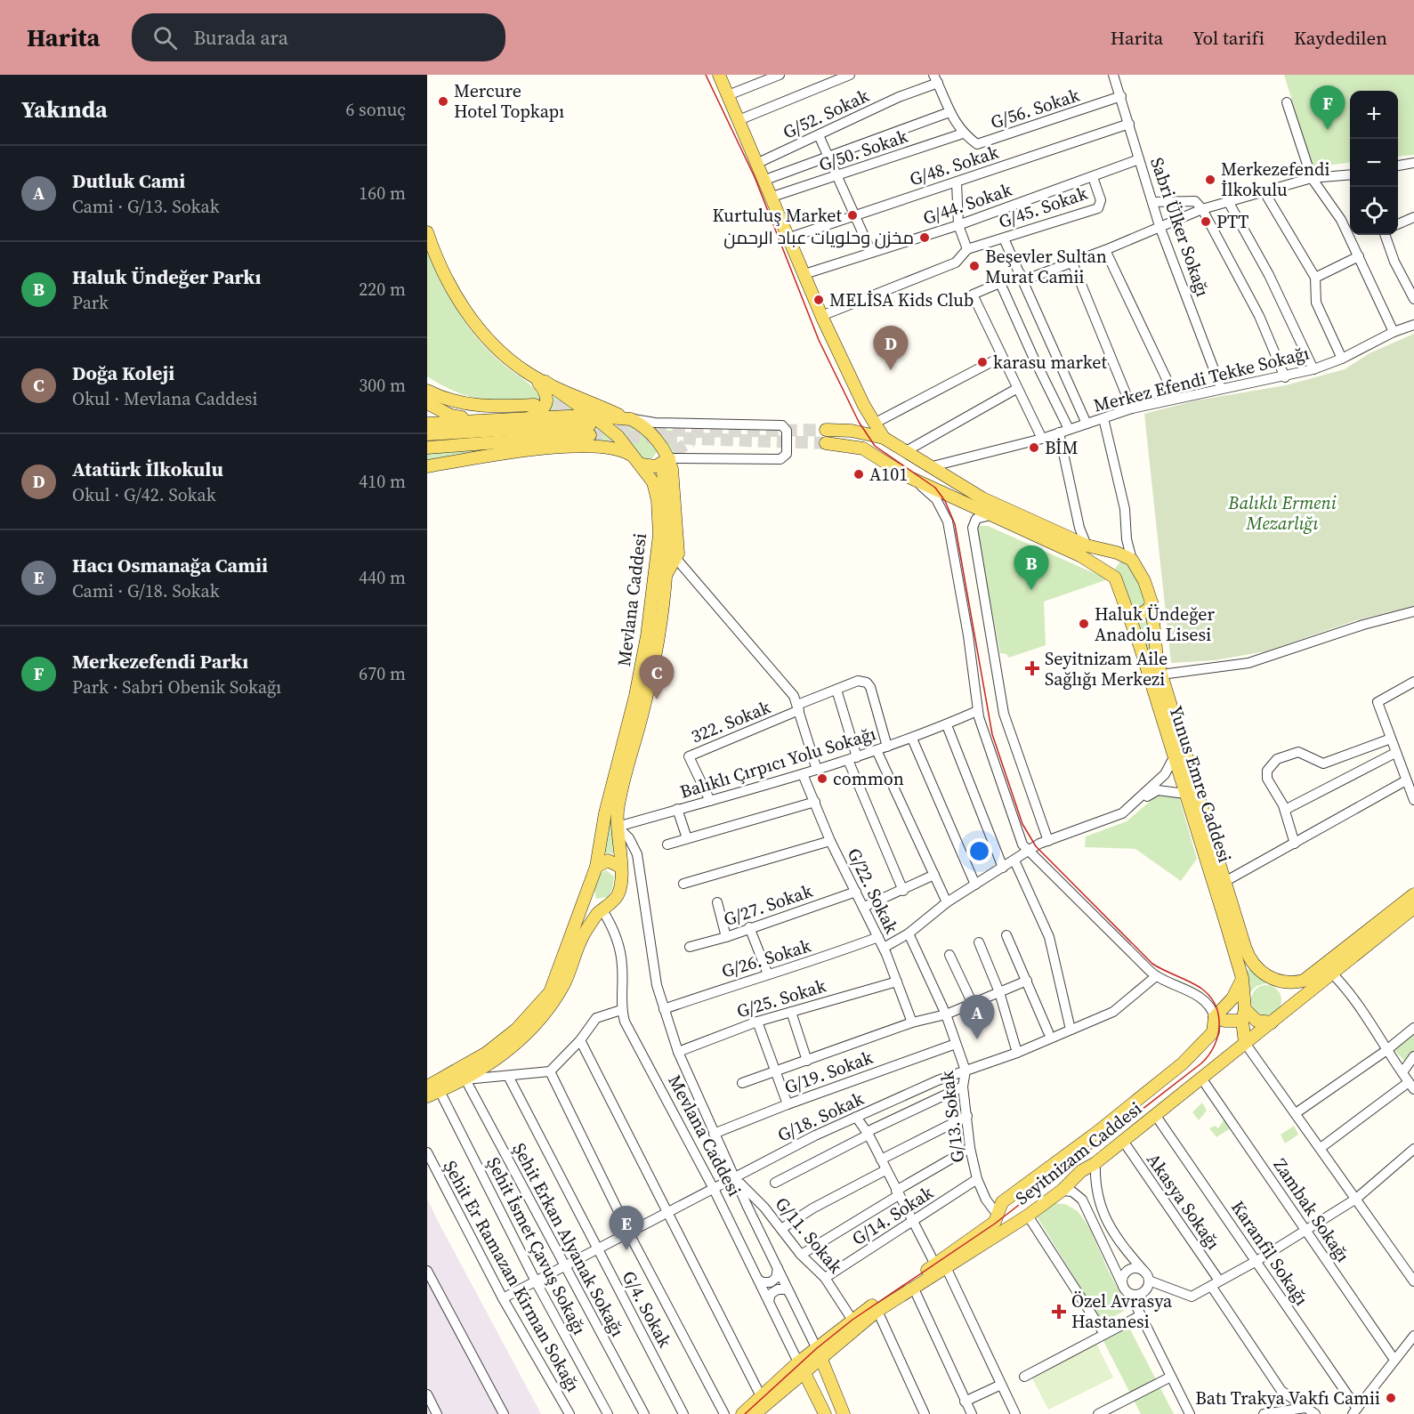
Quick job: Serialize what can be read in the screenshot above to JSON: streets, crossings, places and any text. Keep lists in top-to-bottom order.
{
  "streets": {
    "main road": ["Mevlana Caddesi", "Yunus Emre Caddesi", "Seyitnizam Caddesi"],
    "street": [
      "G/56. Sokak",
      "G/52. Sokak",
      "G/50. Sokak",
      "G/48. Sokak",
      "G/44. Sokak",
      "G/45. Sokak",
      "Sabri Ülker Sokağı",
      "Merkez Efendi Tekke Sokağı",
      "322. Sokak",
      "Balıklı Çırpıcı Yolu Sokağı",
      "G/22. Sokak",
      "G/27. Sokak",
      "G/26. Sokak",
      "G/25. Sokak",
      "G/19. Sokak",
      "G/18. Sokak",
      "G/13. Sokak",
      "Akasya Sokağı",
      "Zambak Sokağı",
      "G/14. Sokak",
      "G/11. Sokak",
      "Şehit Erkan Alyanak Sokağı",
      "Şehit İsmet Çavuş Sokağı",
      "Karanfil Sokağı",
      "Şehit Er Ramazan Kirman Sokağı",
      "G/4. Sokak"
    ]
  },
  "crossings": [
    ["G/56. Sokak", "G/50. Sokak"],
    ["G/56. Sokak", "Sabri Ülker Sokağı"],
    ["G/48. Sokak", "Sabri Ülker Sokağı"],
    ["G/44. Sokak", "G/45. Sokak"],
    ["G/44. Sokak", "Sabri Ülker Sokağı"],
    ["Sabri Ülker Sokağı", "Merkez Efendi Tekke Sokağı"],
    ["Mevlana Caddesi", "Balıklı Çırpıcı Yolu Sokağı"],
    ["Mevlana Caddesi", "G/26. Sokak"],
    ["Mevlana Caddesi", "G/25. Sokak"],
    ["Mevlana Caddesi", "G/19. Sokak"],
    ["Mevlana Caddesi", "G/18. Sokak"],
    ["Mevlana Caddesi", "Seyitnizam Caddesi"],
    ["Mevlana Caddesi", "G/11. Sokak"],
    ["Mevlana Caddesi", "Şehit Erkan Alyanak Sokağı"],
    ["Mevlana Caddesi", "Şehit İsmet Çavuş Sokağı"],
    ["322. Sokak", "Balıklı Çırpıcı Yolu Sokağı"],
    ["Balıklı Çırpıcı Yolu Sokağı", "G/22. Sokak"],
    ["Yunus Emre Caddesi", "Seyitnizam Caddesi"],
    ["G/22. Sokak", "G/27. Sokak"],
    ["G/22. Sokak", "G/26. Sokak"],
    ["G/22. Sokak", "G/25. Sokak"],
    ["G/19. Sokak", "G/13. Sokak"],
    ["G/18. Sokak", "G/13. Sokak"],
    ["G/18. Sokak", "G/11. Sokak"],
    ["G/18. Sokak", "Şehit Erkan Alyanak Sokağı"],
    ["G/18. Sokak", "Şehit İsmet Çavuş Sokağı"],
    ["G/18. Sokak", "Şehit Er Ramazan Kirman Sokağı"],
    ["G/18. Sokak", "G/4. Sokak"],
    ["G/13. Sokak", "Seyitnizam Caddesi"],
    ["G/13. Sokak", "G/14. Sokak"],
    ["Seyitnizam Caddesi", "Akasya Sokağı"],
    ["Seyitnizam Caddesi", "Zambak Sokağı"],
    ["Seyitnizam Caddesi", "G/11. Sokak"],
    ["Seyitnizam Caddesi", "Karanfil Sokağı"],
    ["G/14. Sokak", "G/11. Sokak"]
  ],
  "parks": ["Balıklı Ermeni Mezarlığı"],
  "places": {
    "other": [
      "Mercure Hotel Topkapı",
      "Merkezefendi İlkokulu",
      "Kurtuluş Market",
      "PTT",
      "مخزن وحلويات عباد الرحمن",
      "Beşevler Sultan Murat Camii",
      "MELİSA Kids Club",
      "karasu market",
      "BİM",
      "A101",
      "Haluk Ündeğer Anadolu Lisesi",
      "common",
      "Batı Trakya Vakfı Camii"
    ],
    "health": ["Seyitnizam Aile Sağlığı Merkezi", "Özel Avrasya Hastanesi"]
  },
  "page": {
    "header": "Harita",
    "search": "Burada ara",
    "nav": ["Harita", "Yol tarifi", "Kaydedilen"],
    "heading": ["Yakında", "6 sonuç"],
    "pins": [
      "F",
      "D",
      "B",
      "C",
      "A",
      "E"
    ],
    "map_buttons": ["+", "−"],
    "list": [
      {
        "mark": "A",
        "name": "Dutluk Cami",
        "note": "Cami · G/13. Sokak",
        "value": "160 m"
      },
      {
        "mark": "B",
        "name": "Haluk Ündeğer Parkı",
        "note": "Park",
        "value": "220 m"
      },
      {
        "mark": "C",
        "name": "Doğa Koleji",
        "note": "Okul · Mevlana Caddesi",
        "value": "300 m"
      },
      {
        "mark": "D",
        "name": "Atatürk İlkokulu",
        "note": "Okul · G/42. Sokak",
        "value": "410 m"
      },
      {
        "mark": "E",
        "name": "Hacı Osmanağa Camii",
        "note": "Cami · G/18. Sokak",
        "value": "440 m"
      },
      {
        "mark": "F",
        "name": "Merkezefendi Parkı",
        "note": "Park · Sabri Obenik Sokağı",
        "value": "670 m"
      }
    ]
  }
}
